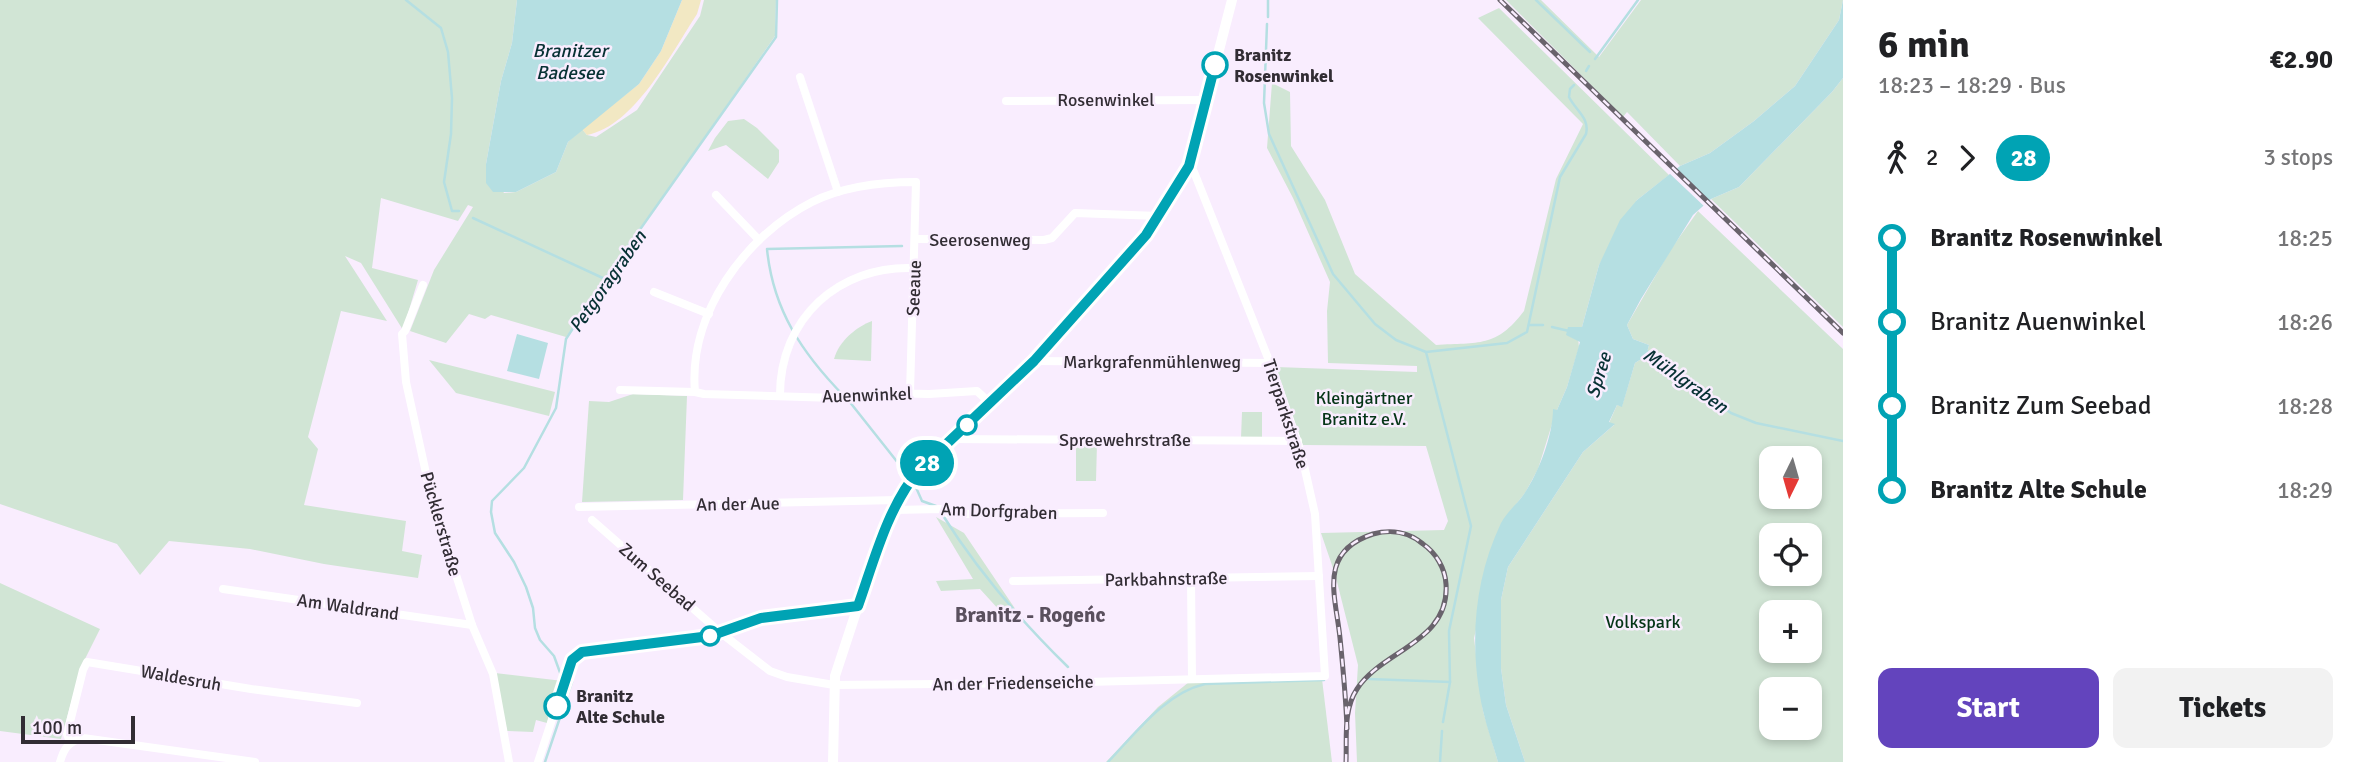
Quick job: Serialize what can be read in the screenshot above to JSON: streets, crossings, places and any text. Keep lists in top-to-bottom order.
{
  "streets": {
    "street": [
      "Rosenwinkel",
      "Seerosenweg",
      "Seeaue",
      "Markgrafenmühlenweg",
      "Auenwinkel",
      "Tierparkstraße",
      "Spreewehrstraße",
      "An der Aue",
      "Am Dorfgraben",
      "Pücklerstraße",
      "Zum Seebad",
      "Parkbahnstraße",
      "Am Waldrand",
      "Waldesruh",
      "An der Friedenseiche"
    ]
  },
  "crossings": [
    ["Seerosenweg", "Seeaue"],
    ["Seeaue", "Auenwinkel"],
    ["Markgrafenmühlenweg", "Tierparkstraße"],
    ["Tierparkstraße", "Spreewehrstraße"],
    ["Tierparkstraße", "Parkbahnstraße"],
    ["Tierparkstraße", "An der Friedenseiche"],
    ["An der Aue", "Am Dorfgraben"],
    ["Pücklerstraße", "Am Waldrand"],
    ["Zum Seebad", "An der Friedenseiche"]
  ],
  "districts": ["Branitz - Rogeńc"],
  "water": [
    "Branitzer Badesee",
    "Petgoragraben",
    "Spree",
    "Mühlgraben"
  ],
  "parks": ["Kleingärtner Branitz e.V.", "Volkspark"],
  "places": ["Branitz Rosenwinkel", "Branitz Alte Schule"],
  "lines": ["bus line 28"],
  "scale_bar": "100 m",
  "north": "bottom",
  "page": {
    "on_map": "28",
    "heading": ["6 min", "18:23 – 18:29 · Bus", "€2.90"],
    "legs": ["2", "28", "3 stops"],
    "list": [
      {
        "name": "Branitz Rosenwinkel",
        "value": "18:25"
      },
      {
        "name": "Branitz Auenwinkel",
        "value": "18:26"
      },
      {
        "name": "Branitz Zum Seebad",
        "value": "18:28"
      },
      {
        "name": "Branitz Alte Schule",
        "value": "18:29"
      }
    ],
    "map_buttons": ["+", "−"],
    "buttons": ["Start", "Tickets"],
    "scale": "100 m"
  }
}
